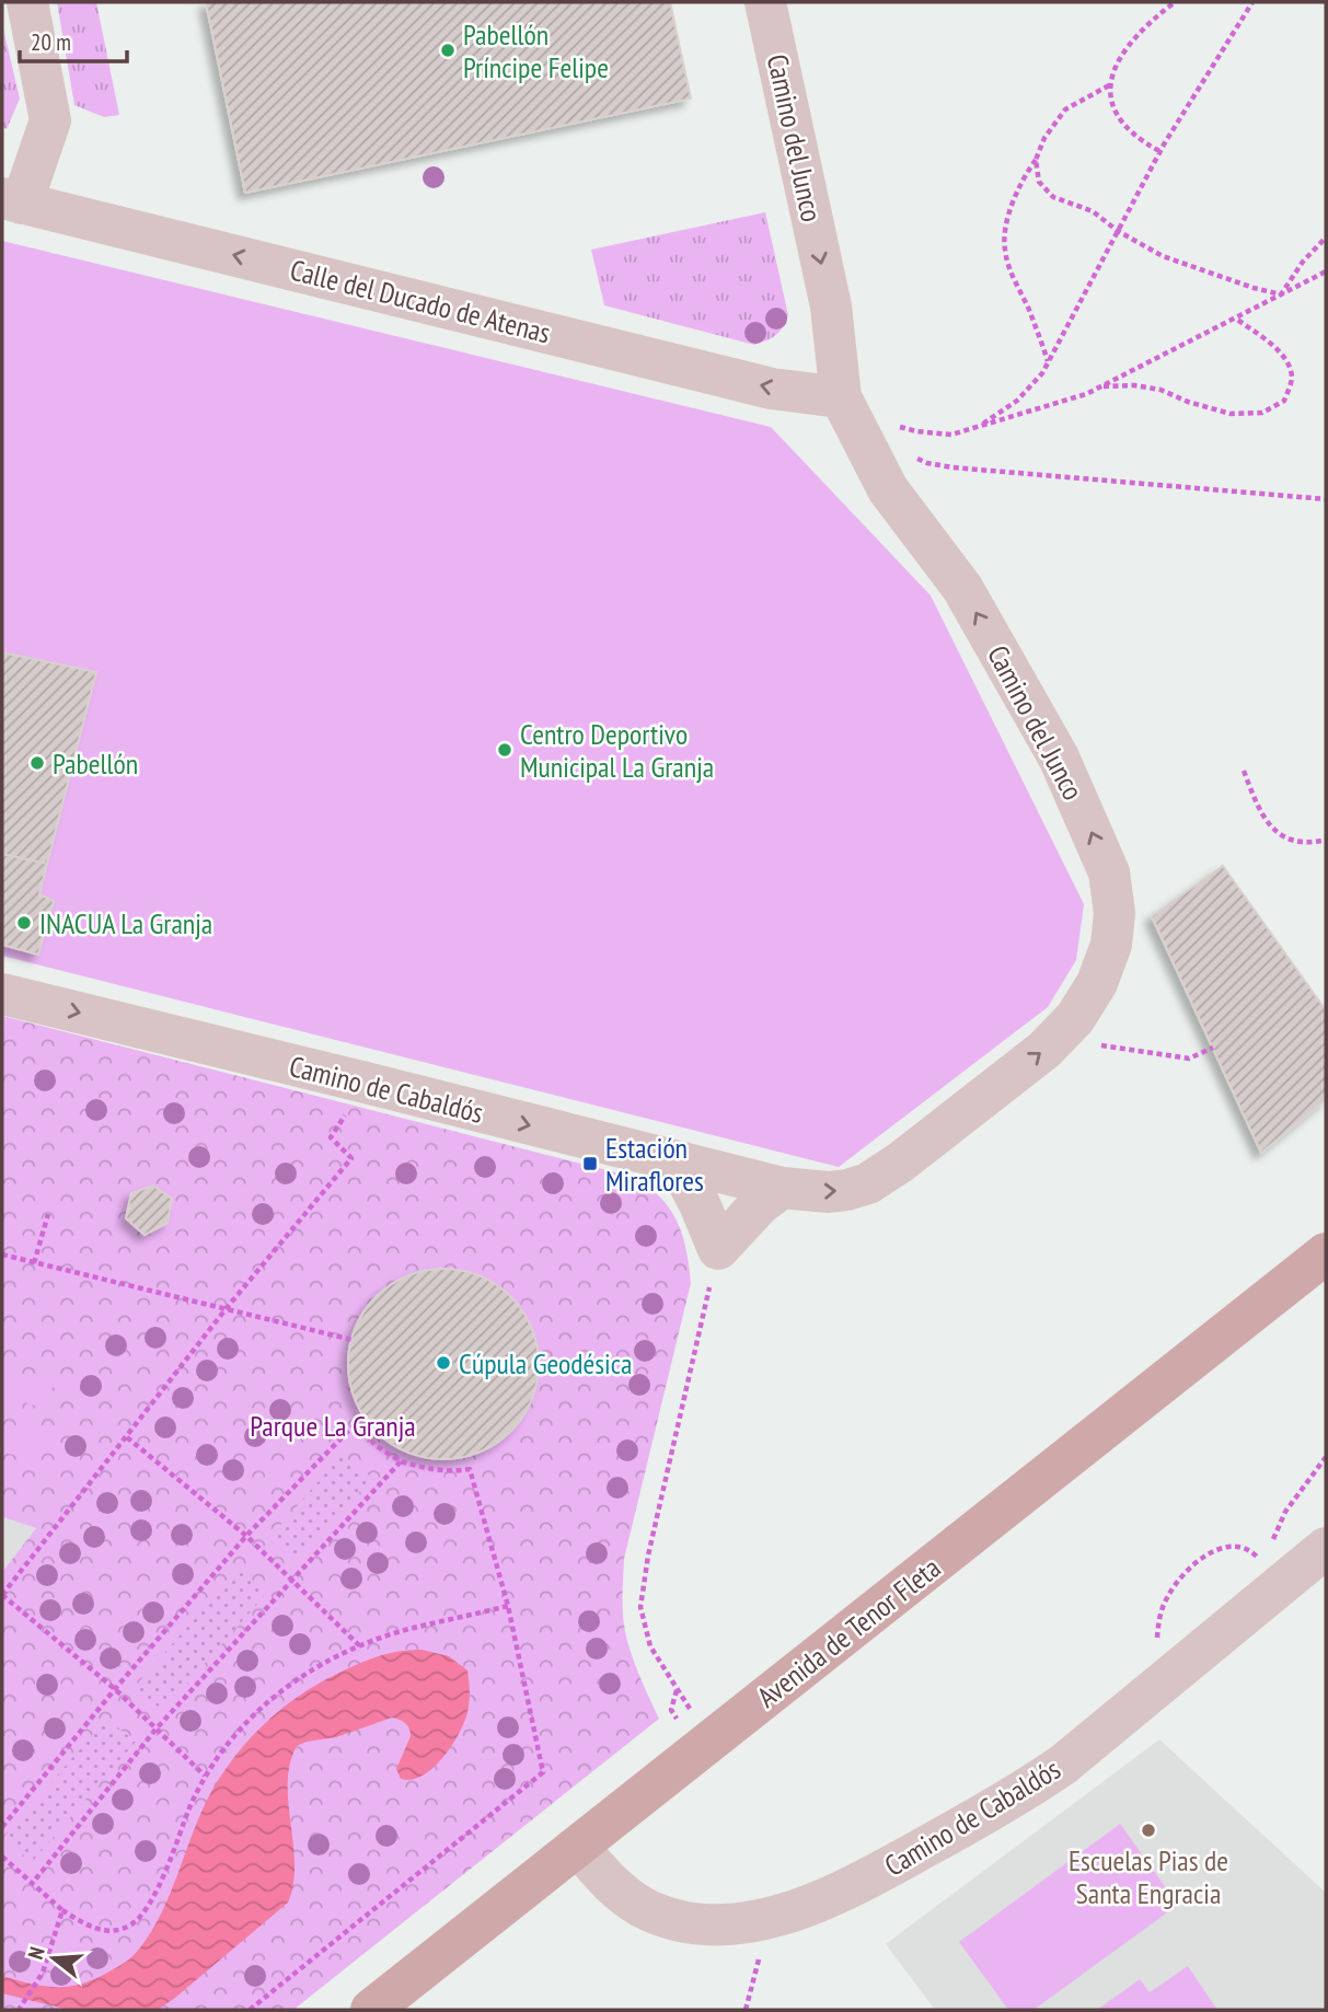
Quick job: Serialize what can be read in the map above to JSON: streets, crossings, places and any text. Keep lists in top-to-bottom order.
{
  "streets": {
    "main road": ["Avenida de Tenor Fleta"],
    "street": ["Camino del Junco", "Calle del Ducado de Atenas", "Camino de Cabaldós"]
  },
  "crossings": [
    ["Camino del Junco", "Calle del Ducado de Atenas"],
    ["Camino del Junco", "Camino de Cabaldós"],
    ["Camino de Cabaldós", "Avenida de Tenor Fleta"]
  ],
  "one_way": ["Calle del Ducado de Atenas", "Camino de Cabaldós"],
  "parks": ["Parque La Granja"],
  "places": {
    "other": [
      "Pabellón Príncipe Felipe",
      "Centro Deportivo Municipal La Granja",
      "Pabellón",
      "INACUA La Granja",
      "Cúpula Geodésica",
      "Escuelas Pias de Santa Engracia"
    ],
    "transit": ["Estación Miraflores"]
  },
  "scale_bar": "20 m",
  "north": "left"
}
